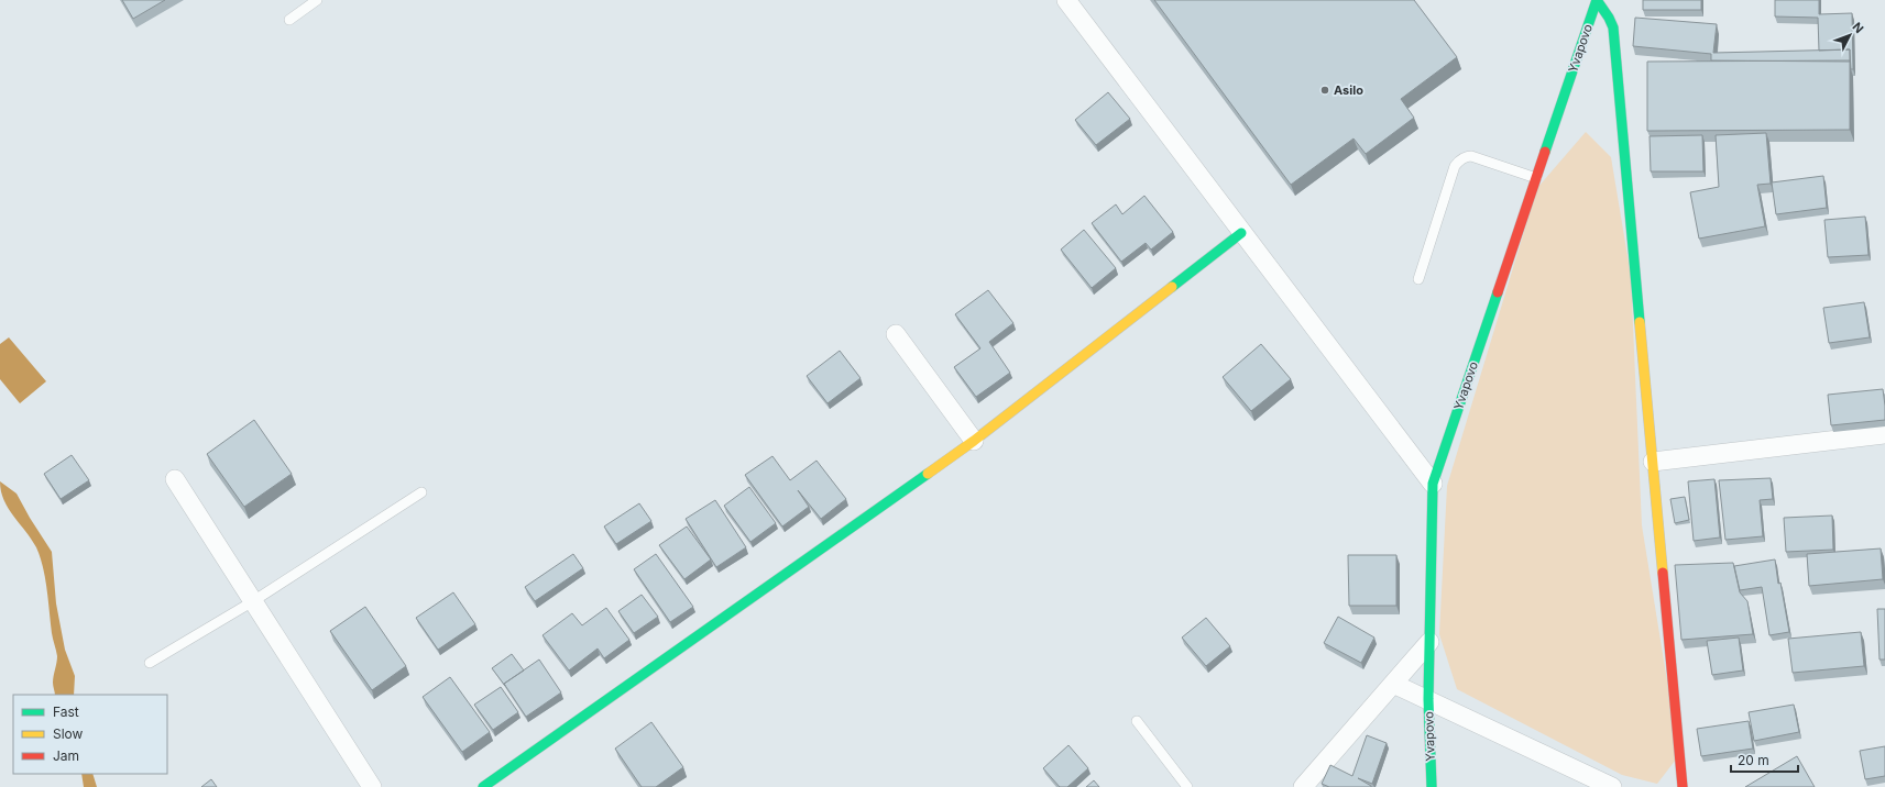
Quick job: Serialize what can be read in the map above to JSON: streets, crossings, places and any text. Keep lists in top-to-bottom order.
{
  "streets": {
    "street": ["Yvapovo"]
  },
  "places": ["Asilo"],
  "legend": ["Fast", "Slow", "Jam"],
  "scale_bar": "20 m",
  "north": "top right"
}
